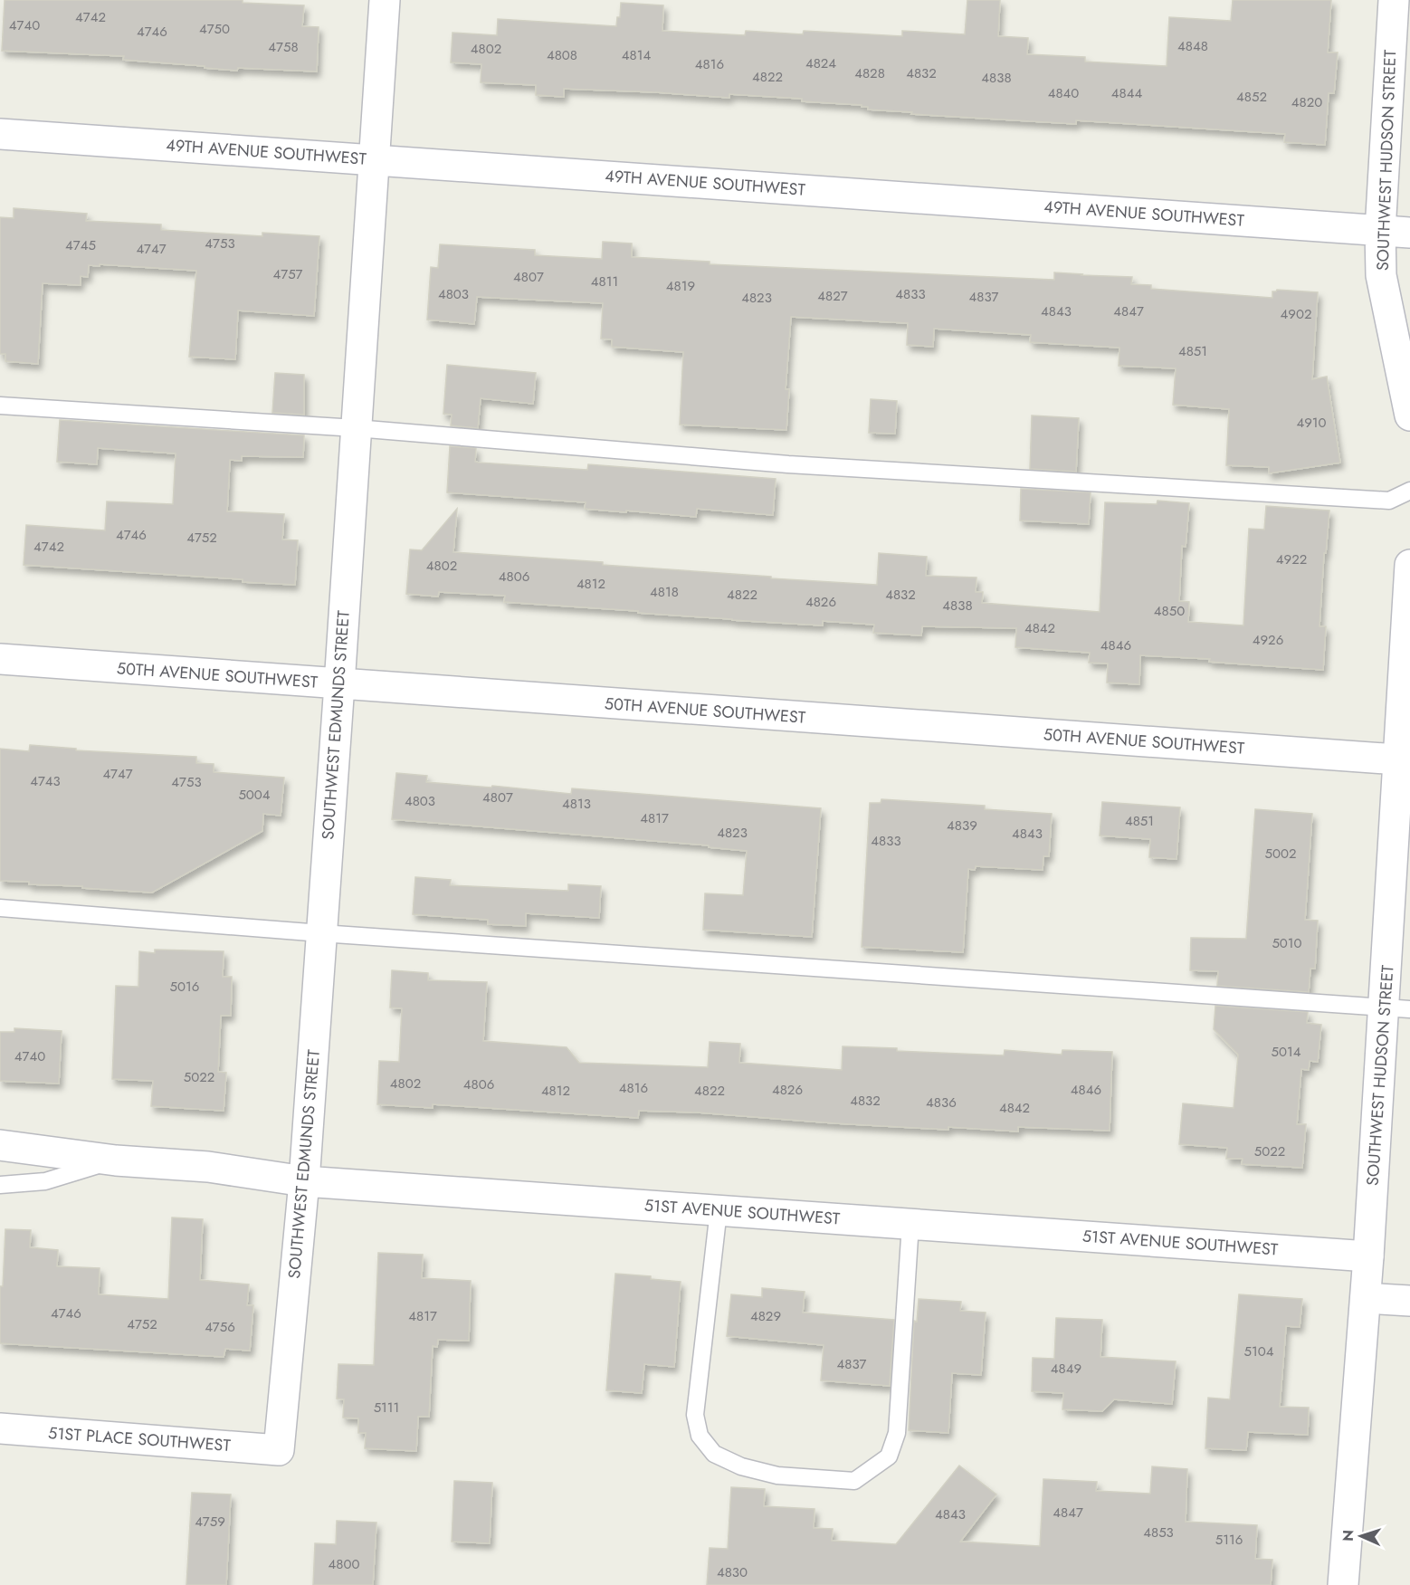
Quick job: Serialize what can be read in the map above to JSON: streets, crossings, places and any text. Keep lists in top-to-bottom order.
{
  "streets": {
    "street": [
      "49TH AVENUE SOUTHWEST",
      "SOUTHWEST HUDSON STREET",
      "50TH AVENUE SOUTHWEST",
      "SOUTHWEST EDMUNDS STREET",
      "51ST AVENUE SOUTHWEST",
      "51ST PLACE SOUTHWEST"
    ]
  },
  "crossings": [
    ["49TH AVENUE SOUTHWEST", "SOUTHWEST HUDSON STREET"],
    ["49TH AVENUE SOUTHWEST", "SOUTHWEST EDMUNDS STREET"],
    ["SOUTHWEST HUDSON STREET", "50TH AVENUE SOUTHWEST"],
    ["SOUTHWEST HUDSON STREET", "51ST AVENUE SOUTHWEST"],
    ["50TH AVENUE SOUTHWEST", "SOUTHWEST EDMUNDS STREET"],
    ["SOUTHWEST EDMUNDS STREET", "51ST AVENUE SOUTHWEST"],
    ["SOUTHWEST EDMUNDS STREET", "51ST PLACE SOUTHWEST"]
  ],
  "house_numbers": [
    "4742",
    "4740",
    "4750",
    "4746",
    "4848",
    "4758",
    "4802",
    "4808",
    "4814",
    "4824",
    "4816",
    "4828",
    "4832",
    "4822",
    "4838",
    "4840",
    "4844",
    "4852",
    "4820",
    "4753",
    "4745",
    "4747",
    "4757",
    "4807",
    "4811",
    "4819",
    "4803",
    "4833",
    "4827",
    "4837",
    "4823",
    "4843",
    "4847",
    "4902",
    "4851",
    "4910",
    "4746",
    "4752",
    "4742",
    "4922",
    "4802",
    "4806",
    "4812",
    "4818",
    "4822",
    "4832",
    "4826",
    "4838",
    "4850",
    "4842",
    "4926",
    "4846",
    "4747",
    "4743",
    "4753",
    "5004",
    "4807",
    "4803",
    "4813",
    "4817",
    "4851",
    "4839",
    "4823",
    "4843",
    "4833",
    "5002",
    "5010",
    "5016",
    "5014",
    "4740",
    "5022",
    "4802",
    "4806",
    "4816",
    "4826",
    "4846",
    "4812",
    "4822",
    "4832",
    "4836",
    "4842",
    "5022",
    "4746",
    "4817",
    "4829",
    "4752",
    "4756",
    "5104",
    "4837",
    "4849",
    "5111",
    "4847",
    "4843",
    "4759",
    "4853",
    "5116",
    "4800",
    "4830"
  ],
  "north": "left"
}
